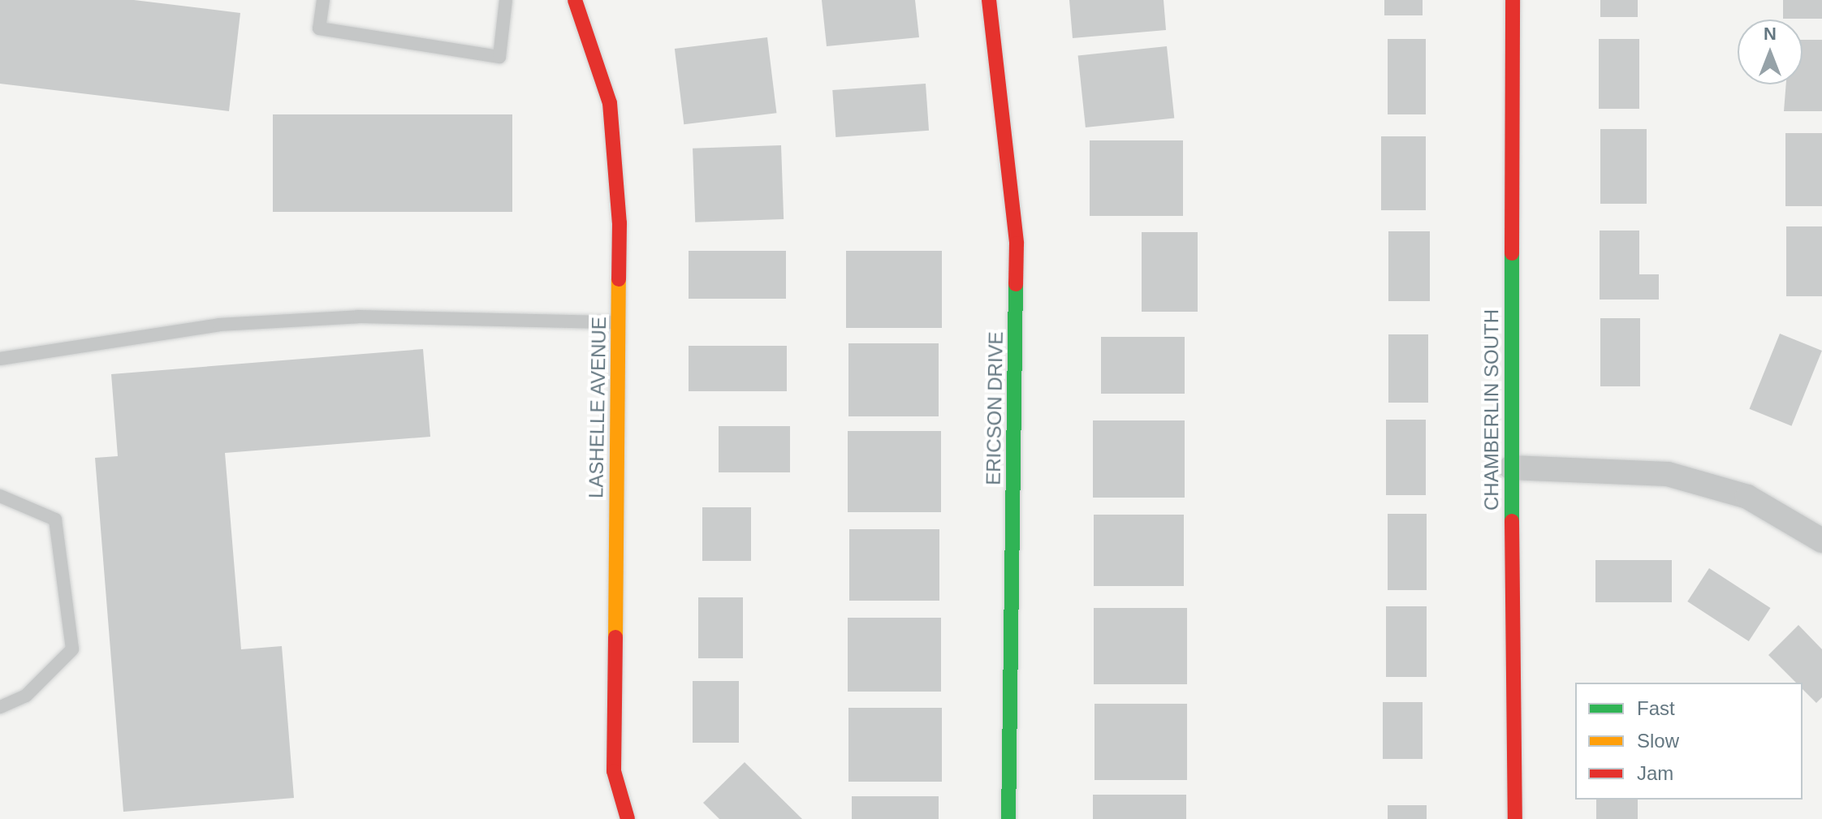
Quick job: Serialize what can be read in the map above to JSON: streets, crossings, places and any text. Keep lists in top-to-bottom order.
{
  "streets": {
    "street": ["LASHELLE AVENUE", "ERICSON DRIVE", "CHAMBERLIN SOUTH"]
  },
  "legend": ["Fast", "Slow", "Jam"],
  "north": "top"
}
